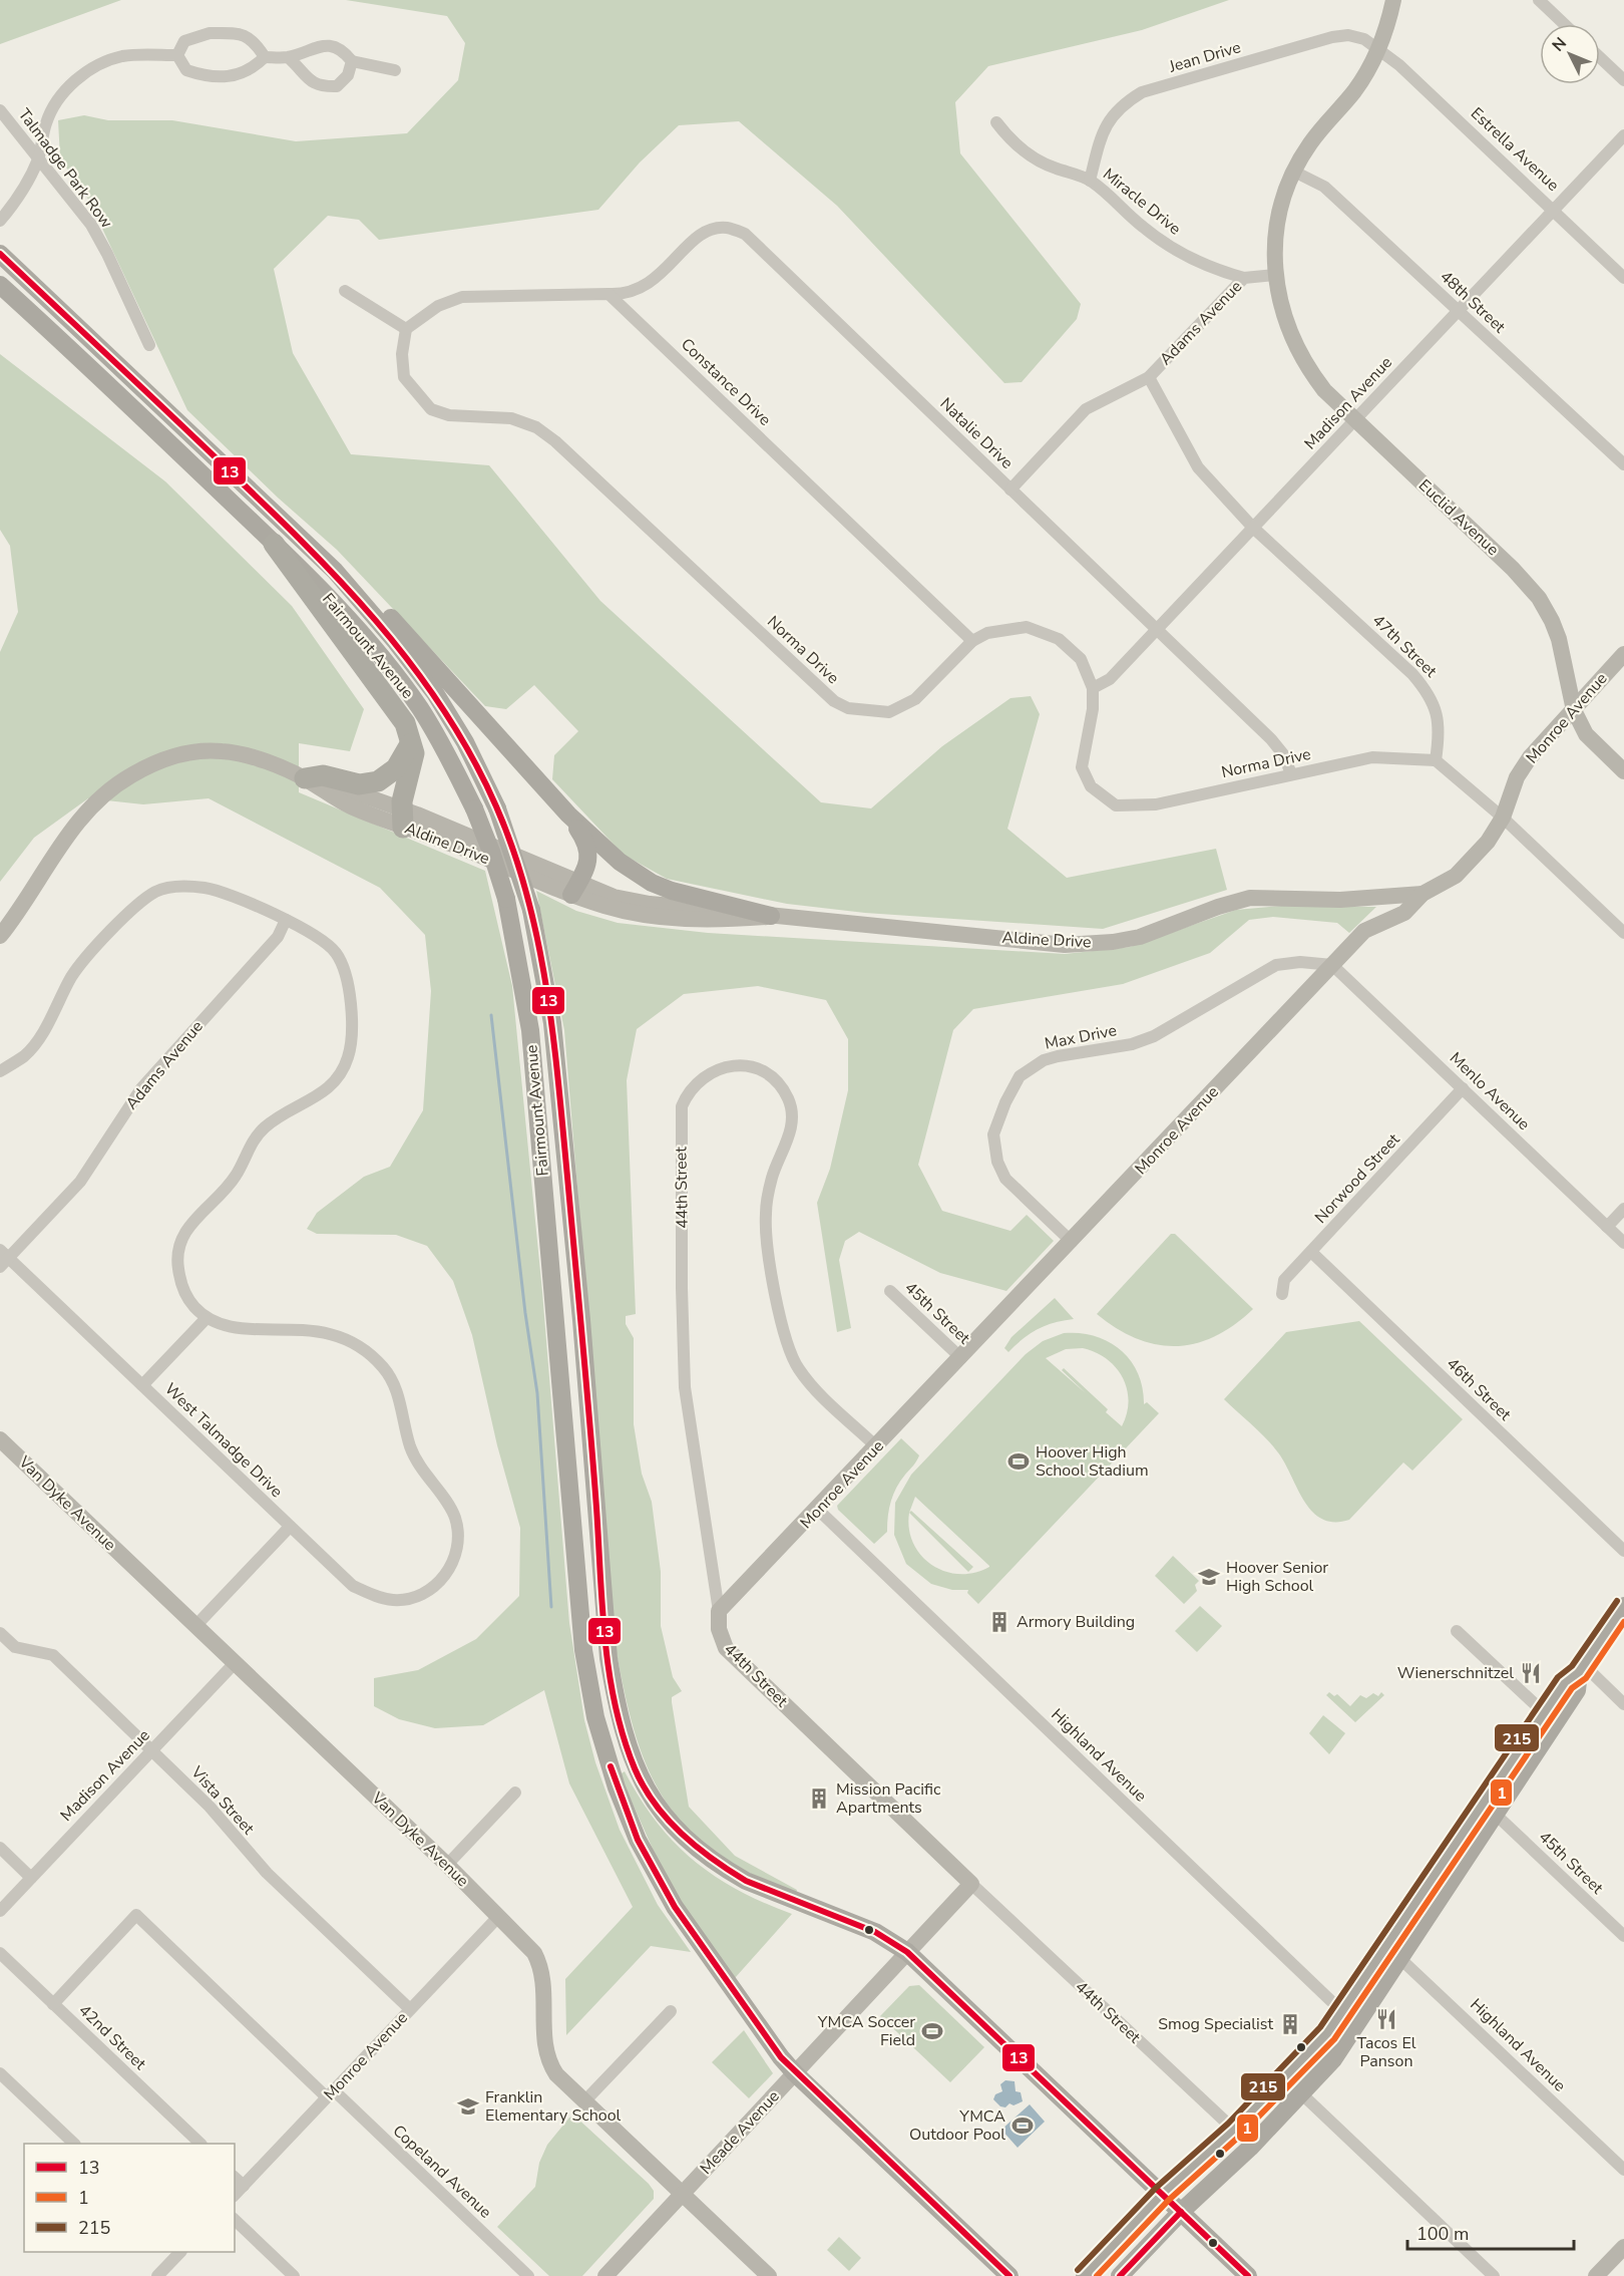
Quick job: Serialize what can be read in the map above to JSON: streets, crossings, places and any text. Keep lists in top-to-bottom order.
{
  "streets": {
    "main road": ["Fairmount Avenue"],
    "street": [
      "Jean Drive",
      "Estrella Avenue",
      "Talmadge Park Row",
      "Miracle Drive",
      "48th Street",
      "Adams Avenue",
      "Constance Drive",
      "Madison Avenue",
      "Natalie Drive",
      "Euclid Avenue",
      "47th Street",
      "Norma Drive",
      "Monroe Avenue",
      "Aldine Drive",
      "Max Drive",
      "Menlo Avenue",
      "Norwood Street",
      "44th Street",
      "45th Street",
      "46th Street",
      "West Talmadge Drive",
      "Van Dyke Avenue",
      "Highland Avenue",
      "Vista Street",
      "42nd Street",
      "Meade Avenue",
      "Copeland Avenue"
    ]
  },
  "crossings": [
    ["Jean Drive", "Estrella Avenue"],
    ["Jean Drive", "Miracle Drive"],
    ["Estrella Avenue", "Madison Avenue"],
    ["Miracle Drive", "Adams Avenue"],
    ["48th Street", "Madison Avenue"],
    ["Adams Avenue", "Natalie Drive"],
    ["Adams Avenue", "Euclid Avenue"],
    ["Adams Avenue", "47th Street"],
    ["Adams Avenue", "West Talmadge Drive"],
    ["Constance Drive", "Natalie Drive"],
    ["Constance Drive", "Norma Drive"],
    ["Madison Avenue", "Natalie Drive"],
    ["Madison Avenue", "Euclid Avenue"],
    ["Madison Avenue", "47th Street"],
    ["Madison Avenue", "Norma Drive"],
    ["Madison Avenue", "Van Dyke Avenue"],
    ["Madison Avenue", "Vista Street"],
    ["Natalie Drive", "Norma Drive"],
    ["Euclid Avenue", "Monroe Avenue"],
    ["Fairmount Avenue", "Meade Avenue"],
    ["47th Street", "Norma Drive"],
    ["Monroe Avenue", "Aldine Drive"],
    ["Monroe Avenue", "Max Drive"],
    ["Monroe Avenue", "Menlo Avenue"],
    ["Monroe Avenue", "44th Street"],
    ["Monroe Avenue", "45th Street"],
    ["Monroe Avenue", "Van Dyke Avenue"],
    ["Monroe Avenue", "Highland Avenue"],
    ["Monroe Avenue", "Vista Street"],
    ["Monroe Avenue", "Copeland Avenue"],
    ["Max Drive", "Menlo Avenue"],
    ["Menlo Avenue", "Norwood Street"],
    ["Norwood Street", "46th Street"],
    ["44th Street", "Meade Avenue"],
    ["Van Dyke Avenue", "Meade Avenue"],
    ["42nd Street", "Copeland Avenue"]
  ],
  "places": {
    "sports": ["Hoover High School Stadium", "YMCA Soccer Field", "YMCA Outdoor Pool"],
    "school or university": ["Hoover Senior High School", "Franklin Elementary School"],
    "building": ["Armory Building", "Mission Pacific Apartments", "Smog Specialist"],
    "restaurant": ["Wienerschnitzel", "Tacos El Panson"]
  },
  "lines": ["transit line 13", "transit line 215", "transit line 1"],
  "legend": ["13", "1", "215"],
  "scale_bar": "100 m",
  "north": "top left"
}
